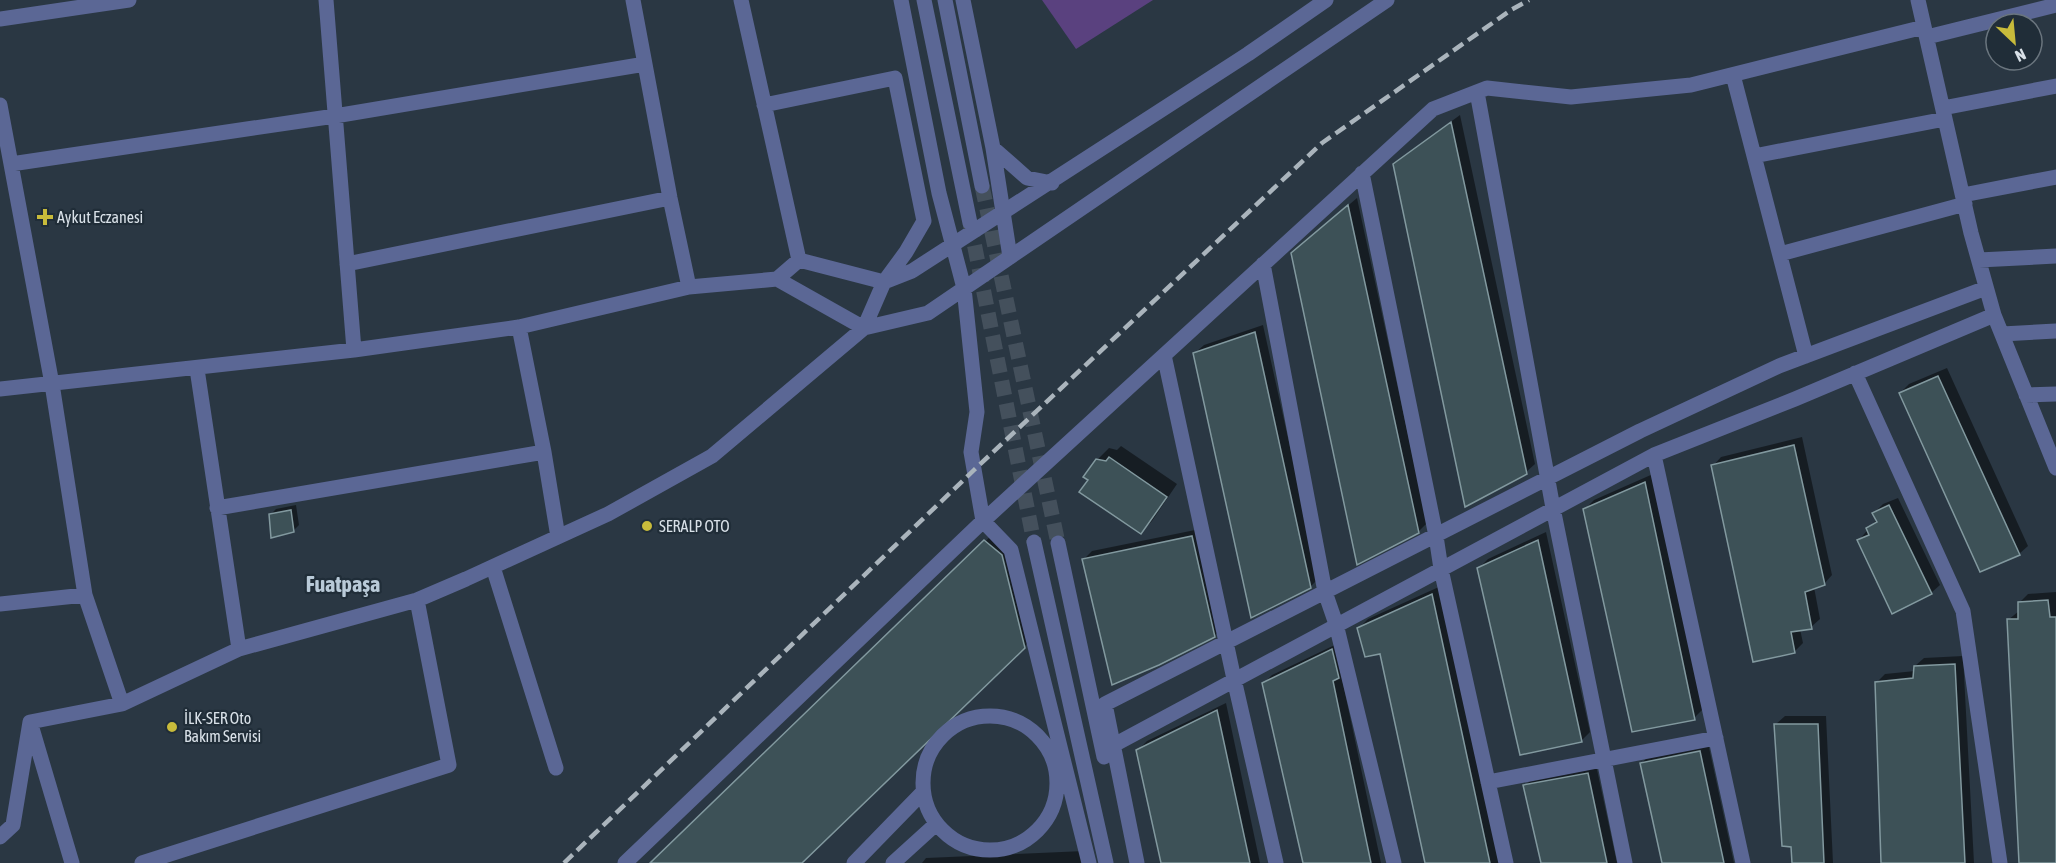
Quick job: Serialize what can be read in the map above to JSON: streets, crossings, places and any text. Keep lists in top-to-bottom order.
{
  "districts": ["Fuatpaşa"],
  "places": {
    "health": ["Aykut Eczanesi"],
    "other": ["SERALP OTO", "İLK-SER Oto Bakım Servisi"]
  },
  "north": "bottom right"
}
